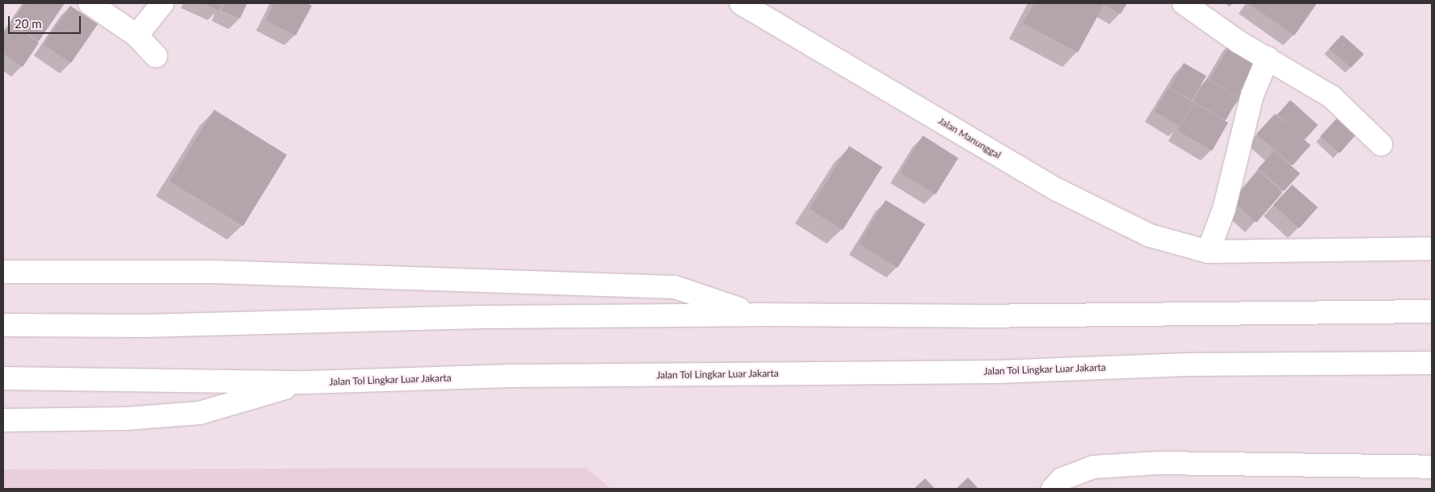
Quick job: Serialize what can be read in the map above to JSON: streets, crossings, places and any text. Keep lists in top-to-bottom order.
{
  "streets": {
    "main road": ["Jalan Manunggal", "Jalan Tol Lingkar Luar Jakarta"]
  },
  "scale_bar": "20 m"
}
